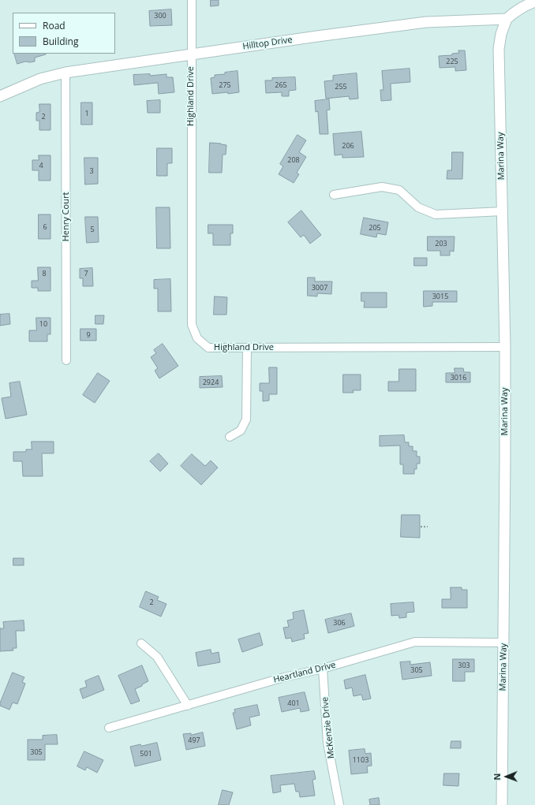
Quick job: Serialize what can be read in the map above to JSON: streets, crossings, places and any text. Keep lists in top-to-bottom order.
{
  "streets": {
    "street": [
      "Hilltop Drive",
      "Highland Drive",
      "Marina Way",
      "Henry Court",
      "Heartland Drive",
      "McKenzie Drive"
    ]
  },
  "crossings": [
    ["Hilltop Drive", "Highland Drive"],
    ["Hilltop Drive", "Marina Way"],
    ["Hilltop Drive", "Henry Court"],
    ["Highland Drive", "Marina Way"],
    ["Marina Way", "Heartland Drive"],
    ["Heartland Drive", "McKenzie Drive"]
  ],
  "house_numbers": [
    "300",
    "225",
    "275",
    "265",
    "255",
    "1",
    "2",
    "206",
    "208",
    "4",
    "3",
    "6",
    "205",
    "5",
    "203",
    "8",
    "7",
    "3007",
    "3015",
    "10",
    "9",
    "3016",
    "2924",
    "2",
    "306",
    "303",
    "305",
    "401",
    "497",
    "305",
    "501",
    "1103"
  ],
  "legend": ["Road", "Building"],
  "north": "left"
}
